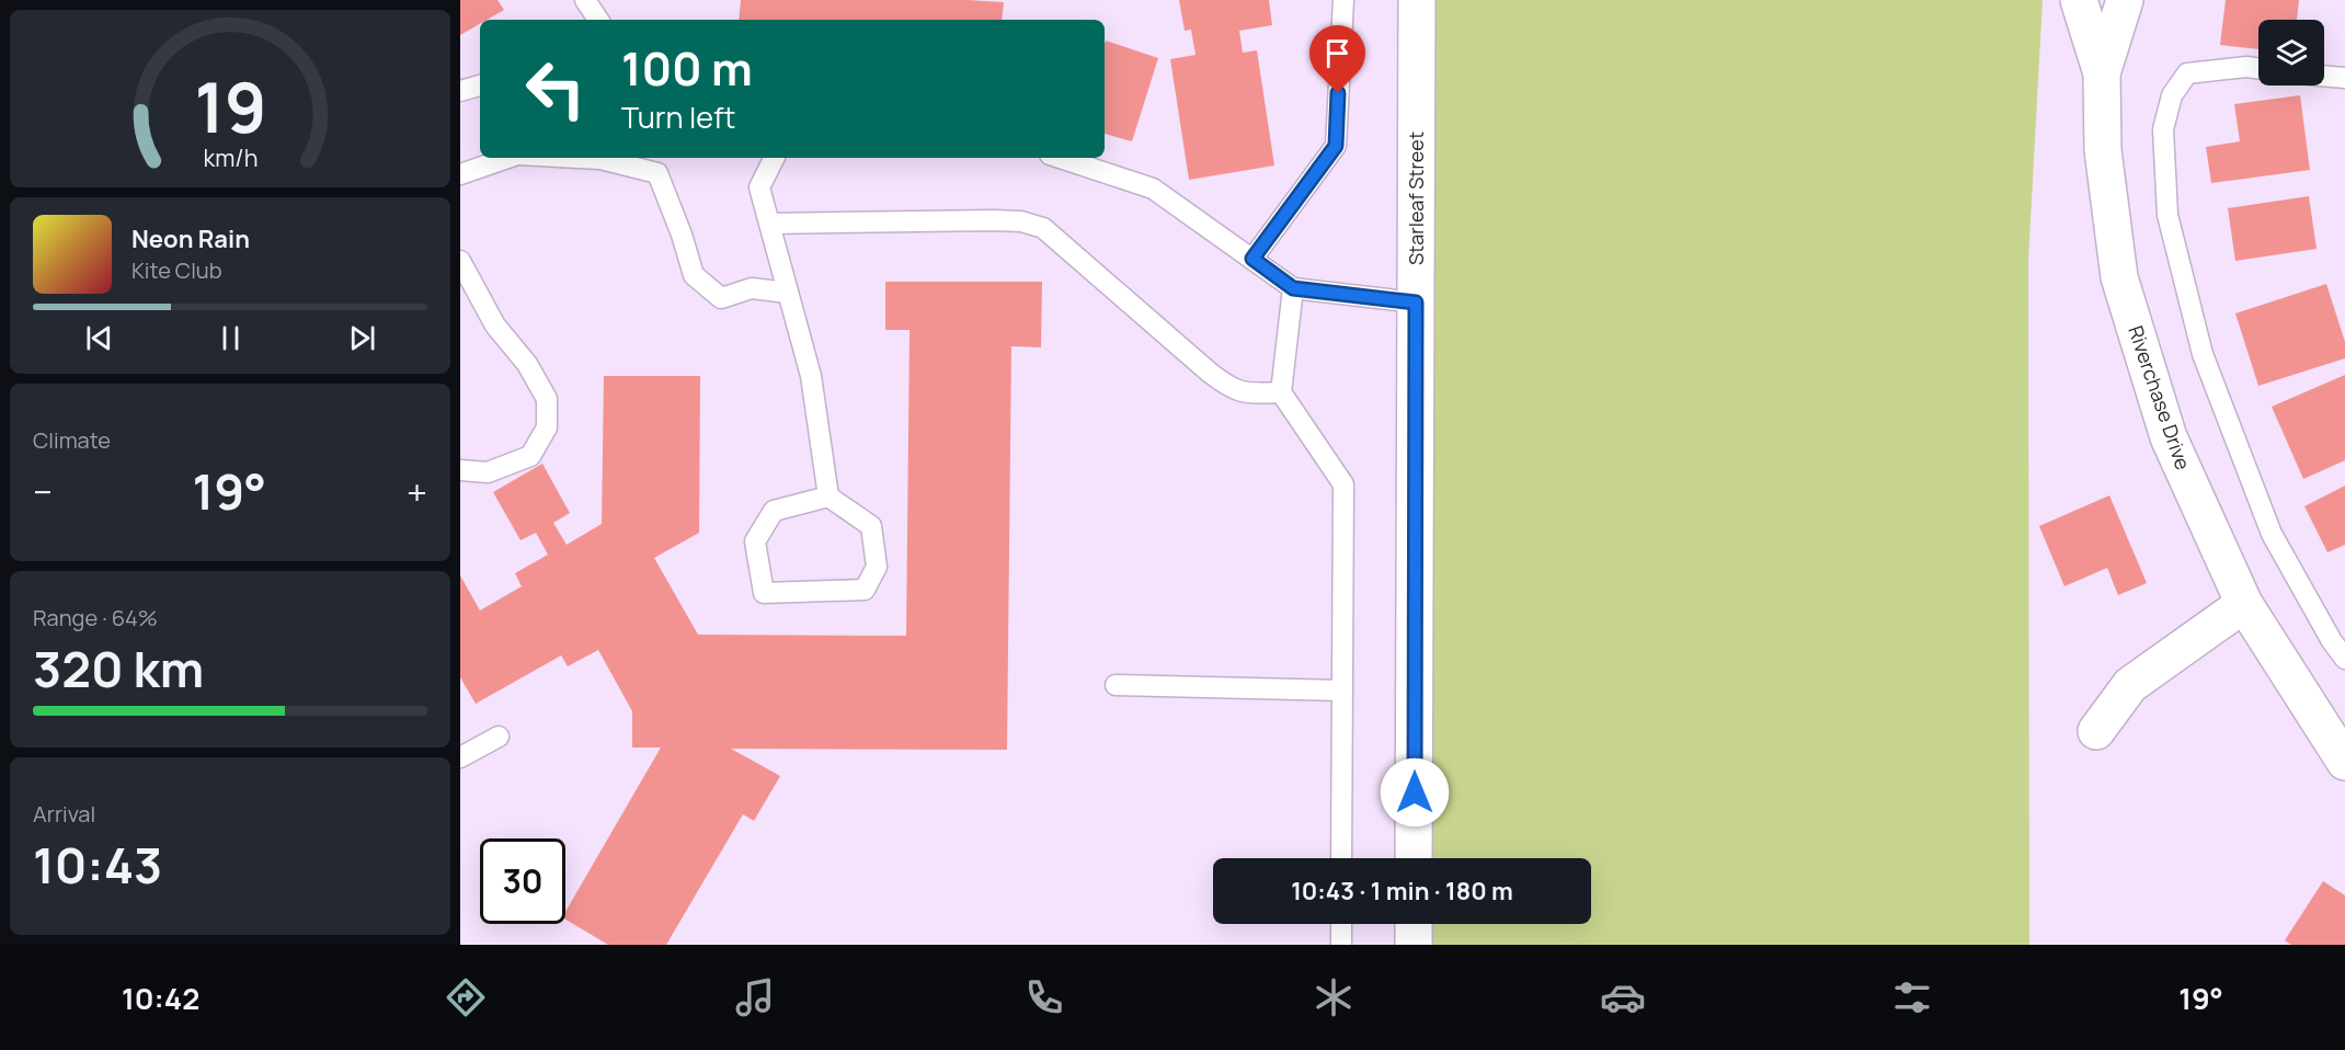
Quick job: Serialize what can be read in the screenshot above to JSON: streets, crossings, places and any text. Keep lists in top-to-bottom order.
{
  "streets": {
    "street": ["Starleaf Street", "Riverchase Drive"]
  },
  "page": {
    "turn": ["100 m", "Turn left"],
    "song": ["Neon Rain", "Kite Club"],
    "tile": [
      "Climate",
      ["Range · 64%", "320 km"],
      ["Arrival", "10:43"]
    ],
    "heat": ["−", "19°", "+"],
    "limit": "30",
    "trip": "10:43 · 1 min · 180 m",
    "tabs": ["10:42", "19°"],
    "gauge": ["19", "km/h"]
  }
}
